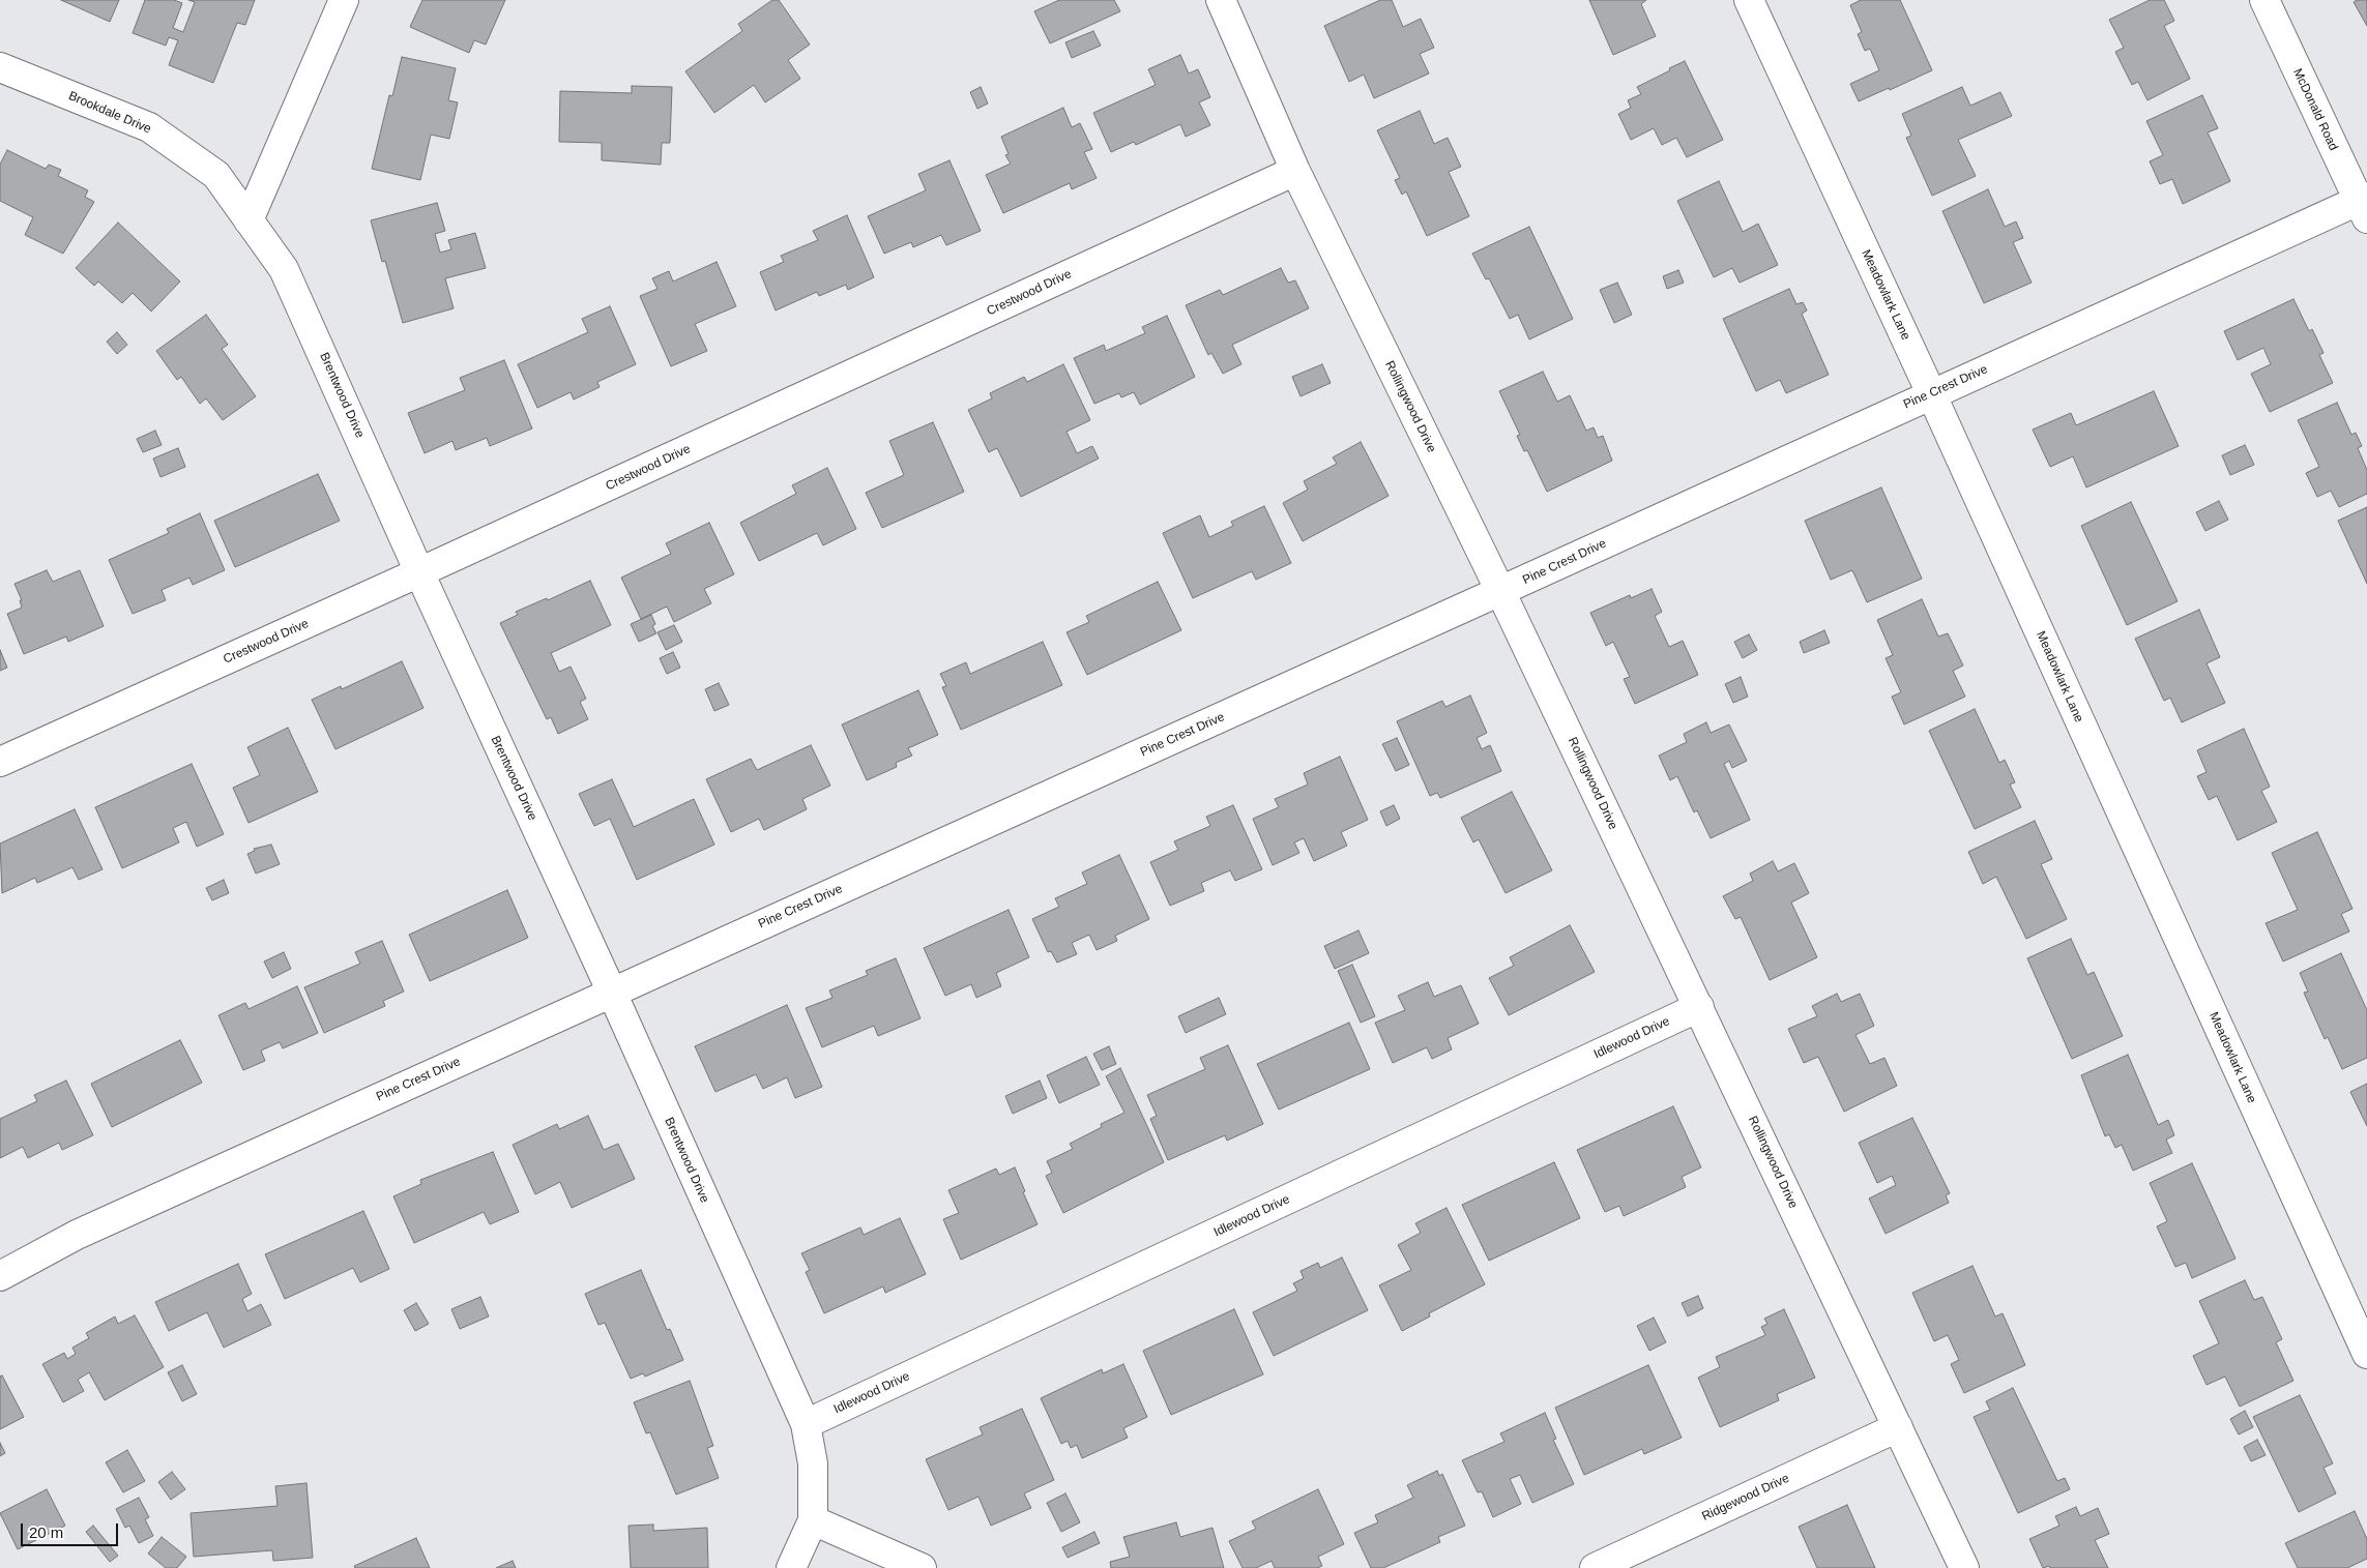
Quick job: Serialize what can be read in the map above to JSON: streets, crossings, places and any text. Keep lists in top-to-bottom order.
{
  "streets": {
    "street": [
      "McDonald Road",
      "Brookdale Drive",
      "Crestwood Drive",
      "Meadowlark Lane",
      "Pine Crest Drive",
      "Brentwood Drive",
      "Rollingwood Drive",
      "Idlewood Drive",
      "Ridgewood Drive"
    ]
  },
  "crossings": [
    ["McDonald Road", "Pine Crest Drive"],
    ["Brookdale Drive", "Brentwood Drive"],
    ["Crestwood Drive", "Brentwood Drive"],
    ["Crestwood Drive", "Rollingwood Drive"],
    ["Meadowlark Lane", "Pine Crest Drive"],
    ["Pine Crest Drive", "Brentwood Drive"],
    ["Pine Crest Drive", "Rollingwood Drive"],
    ["Brentwood Drive", "Idlewood Drive"],
    ["Rollingwood Drive", "Idlewood Drive"],
    ["Rollingwood Drive", "Ridgewood Drive"]
  ],
  "scale_bar": "20 m"
}
